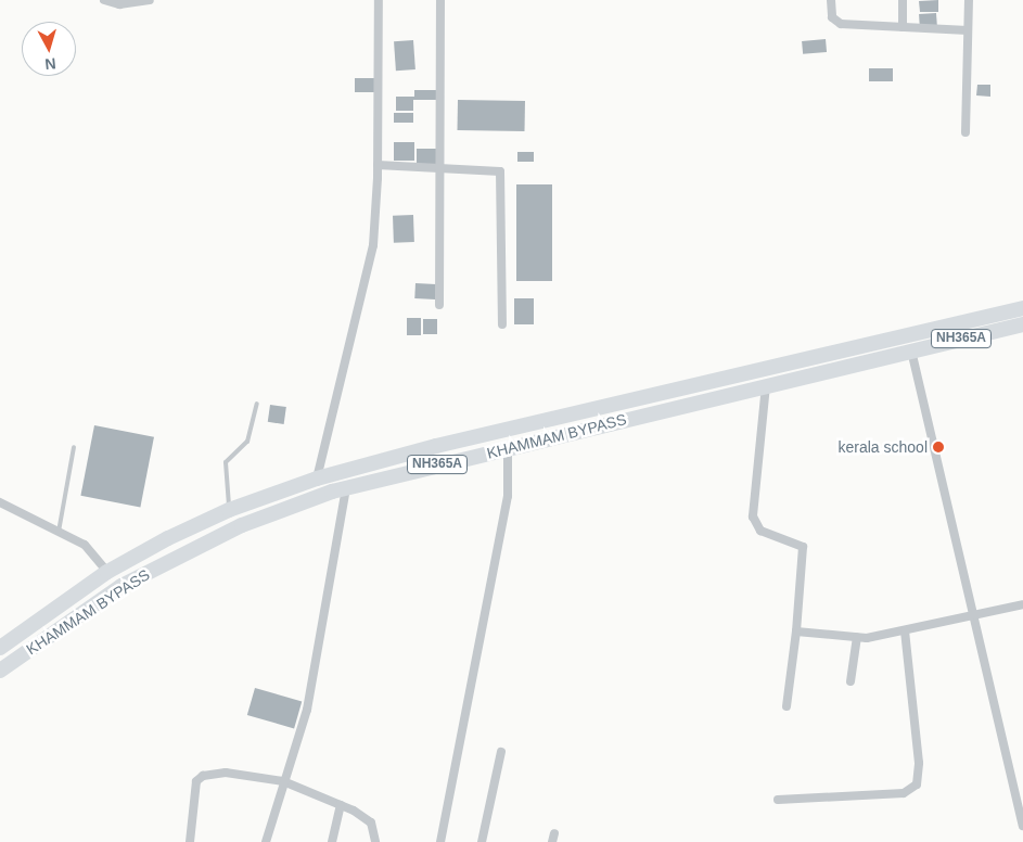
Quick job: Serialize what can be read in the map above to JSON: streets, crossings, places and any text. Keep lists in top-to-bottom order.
{
  "streets": {
    "highway": ["NH365A", "KHAMMAM BYPASS"]
  },
  "places": ["kerala school"],
  "north": "bottom"
}
